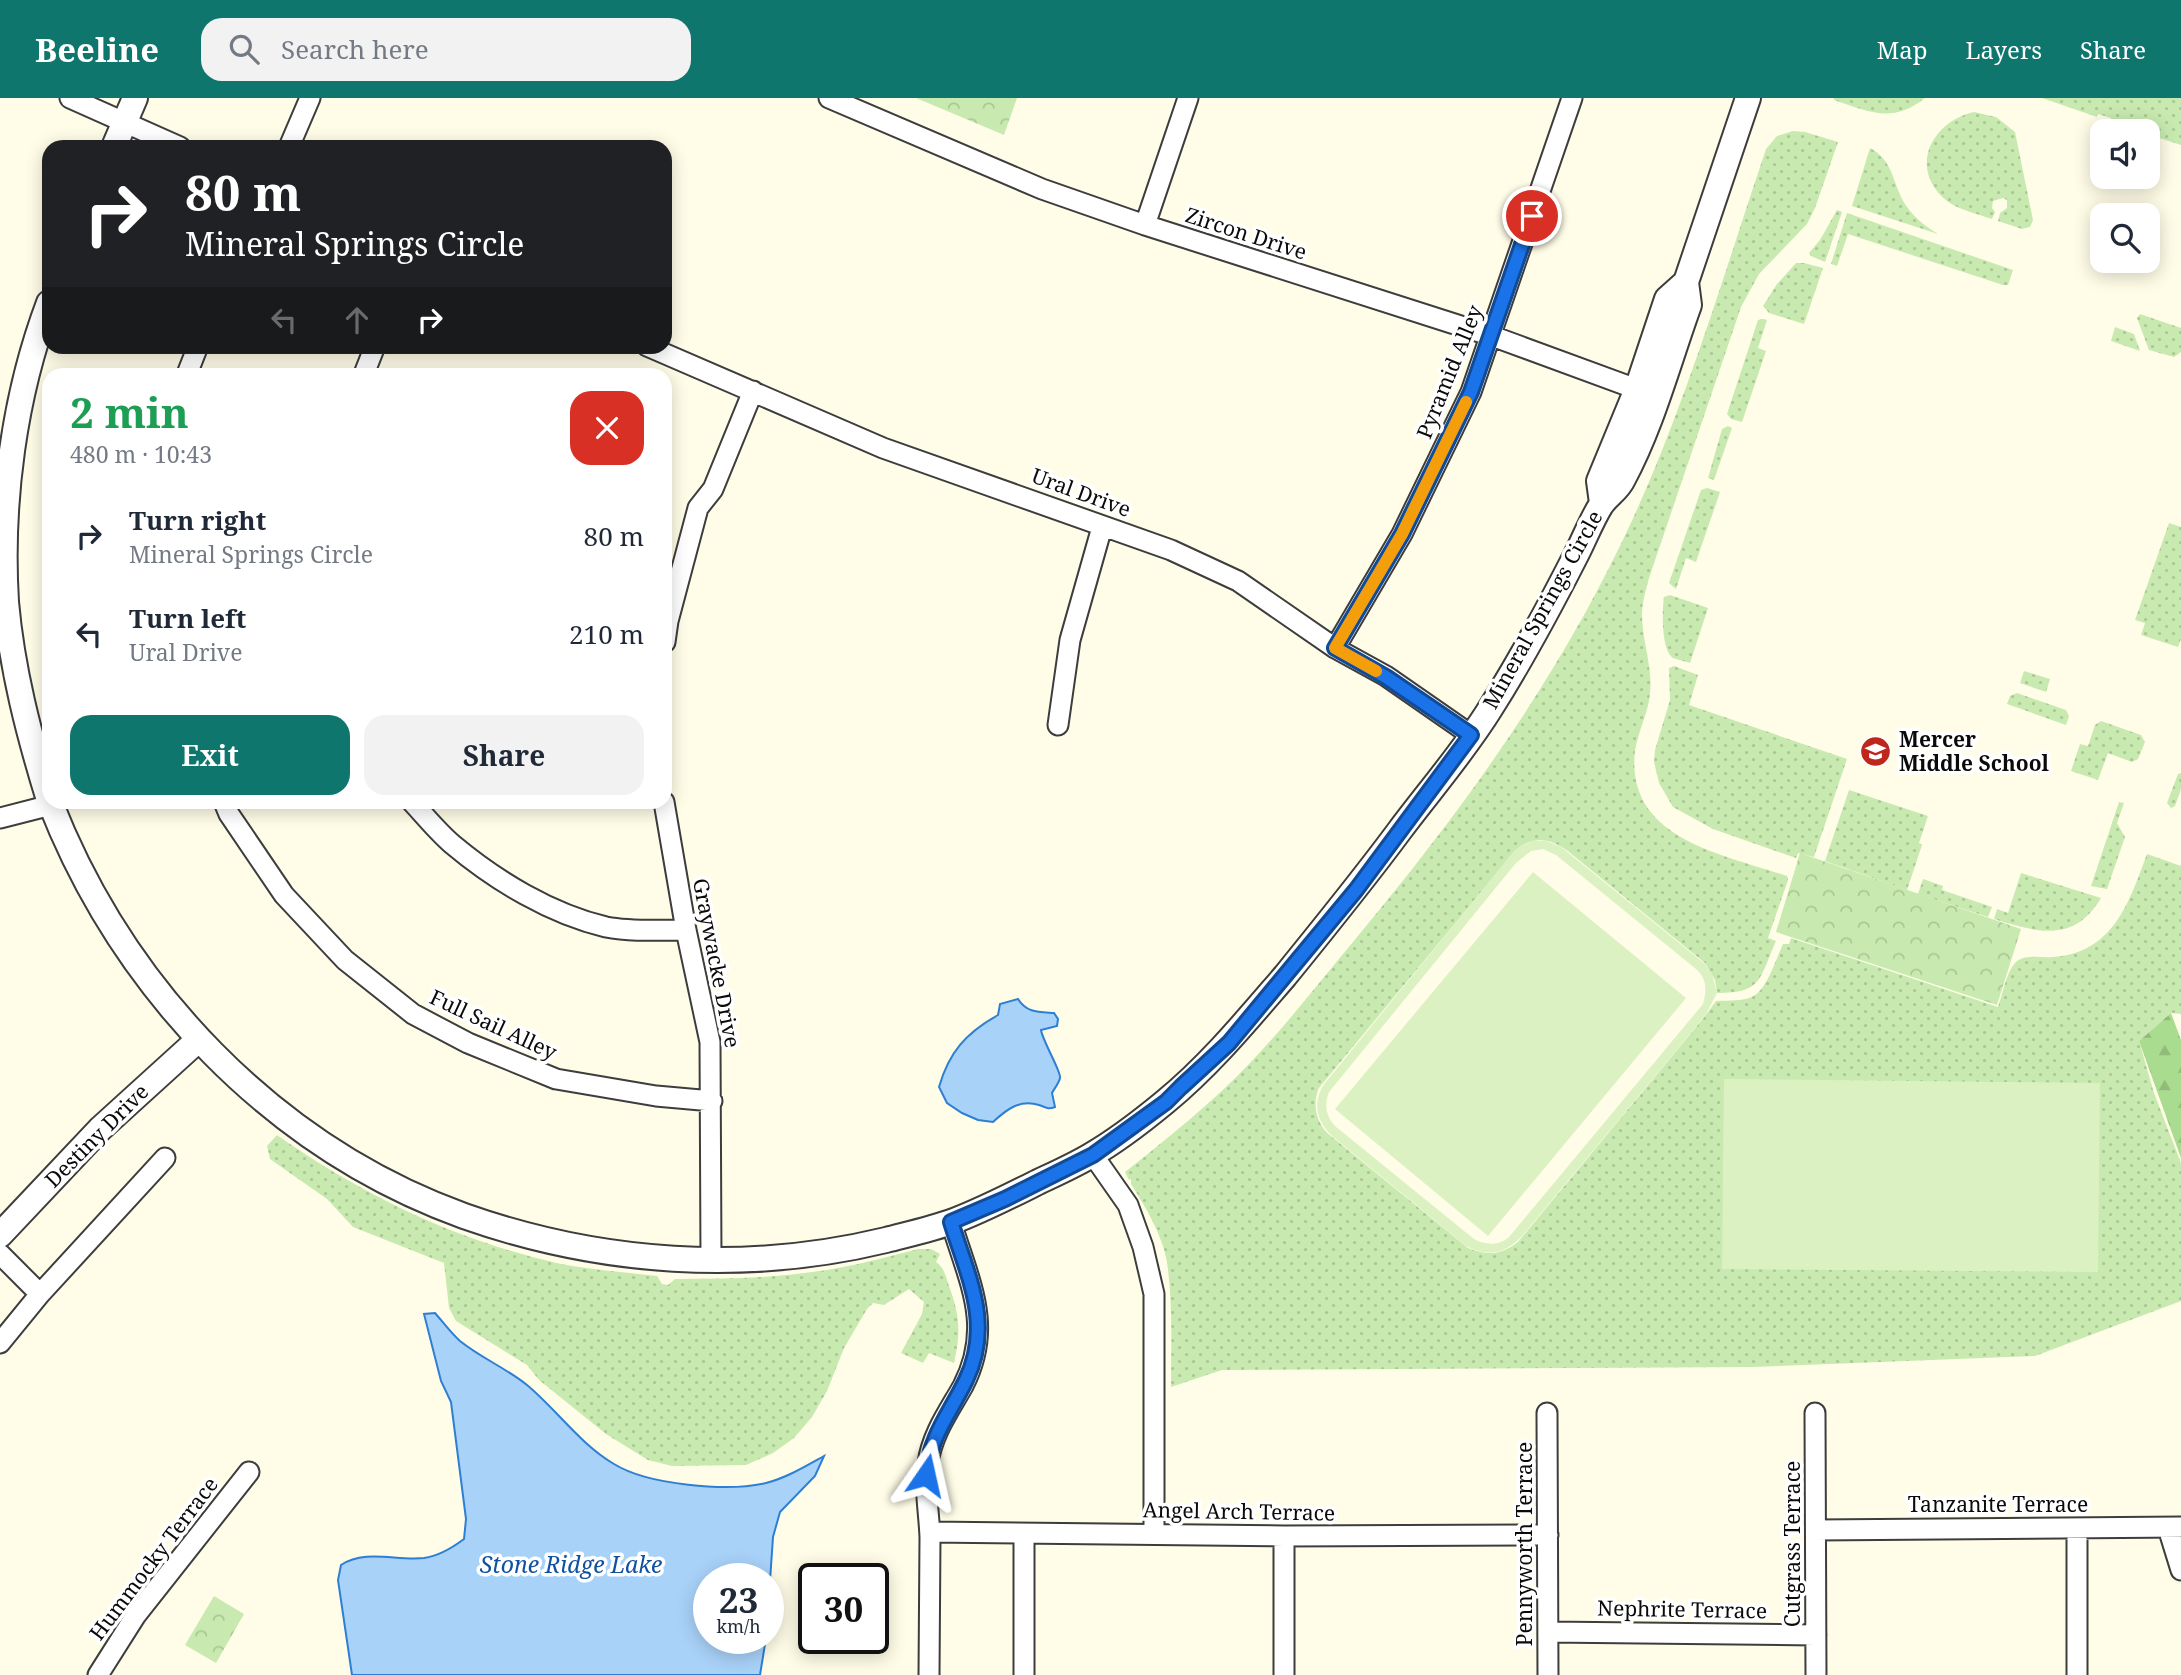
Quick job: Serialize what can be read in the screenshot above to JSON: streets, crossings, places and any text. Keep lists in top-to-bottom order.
{
  "streets": {
    "street": [
      "Zircon Drive",
      "Pyramid Alley",
      "Ural Drive",
      "Mineral Springs Circle",
      "Graywacke Drive",
      "Full Sail Alley",
      "Destiny Drive",
      "Tanzanite Terrace",
      "Angel Arch Terrace",
      "Pennyworth Terrace",
      "Cutgrass Terrace",
      "Hummocky Terrace",
      "Nephrite Terrace"
    ]
  },
  "crossings": [
    ["Zircon Drive", "Pyramid Alley"],
    ["Zircon Drive", "Mineral Springs Circle"],
    ["Pyramid Alley", "Ural Drive"],
    ["Ural Drive", "Mineral Springs Circle"],
    ["Mineral Springs Circle", "Graywacke Drive"],
    ["Mineral Springs Circle", "Destiny Drive"],
    ["Graywacke Drive", "Full Sail Alley"],
    ["Tanzanite Terrace", "Cutgrass Terrace"],
    ["Angel Arch Terrace", "Pennyworth Terrace"],
    ["Pennyworth Terrace", "Nephrite Terrace"],
    ["Cutgrass Terrace", "Nephrite Terrace"]
  ],
  "water": ["Stone Ridge Lake"],
  "places": {
    "school or university": ["Mercer Middle School"]
  },
  "page": {
    "header": "Beeline",
    "search": "Search here",
    "nav": ["Map", "Layers", "Share"],
    "turn": ["80 m", "Mineral Springs Circle"],
    "heading": ["2 min", "480 m · 10:43"],
    "list": [
      {
        "name": "Turn right",
        "note": "Mineral Springs Circle",
        "value": "80 m"
      },
      {
        "name": "Turn left",
        "note": "Ural Drive",
        "value": "210 m"
      }
    ],
    "buttons": ["Exit", "Share"],
    "speed": "23 km/h",
    "limit": "30"
  }
}
